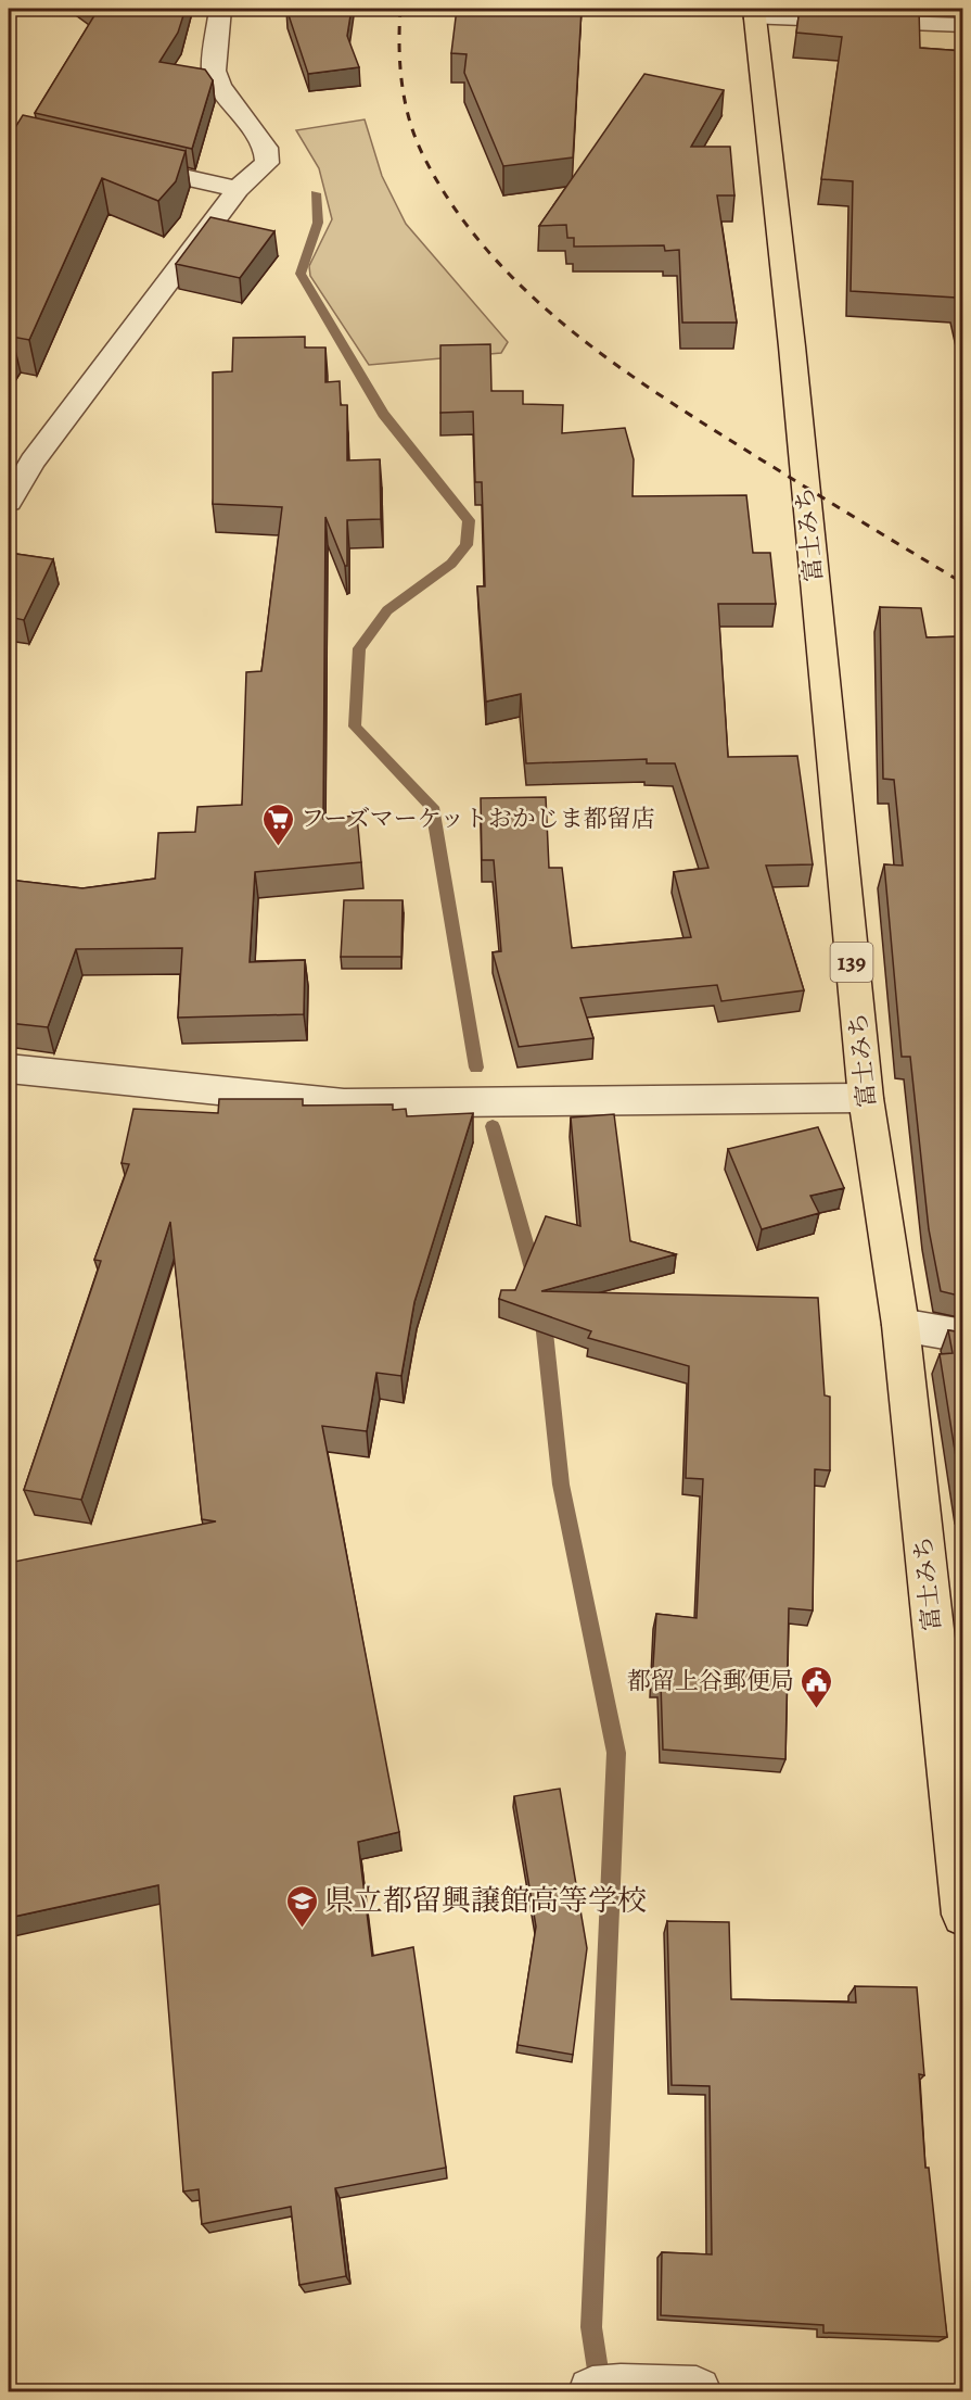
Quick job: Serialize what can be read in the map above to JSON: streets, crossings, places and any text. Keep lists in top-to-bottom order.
{
  "streets": {
    "highway": ["富士みち", "139"]
  },
  "places": {
    "supermarket": ["フーズマーケットおかじま都留店"],
    "public building": ["都留上谷郵便局"],
    "school or university": ["県立都留興譲館高等学校"]
  }
}
